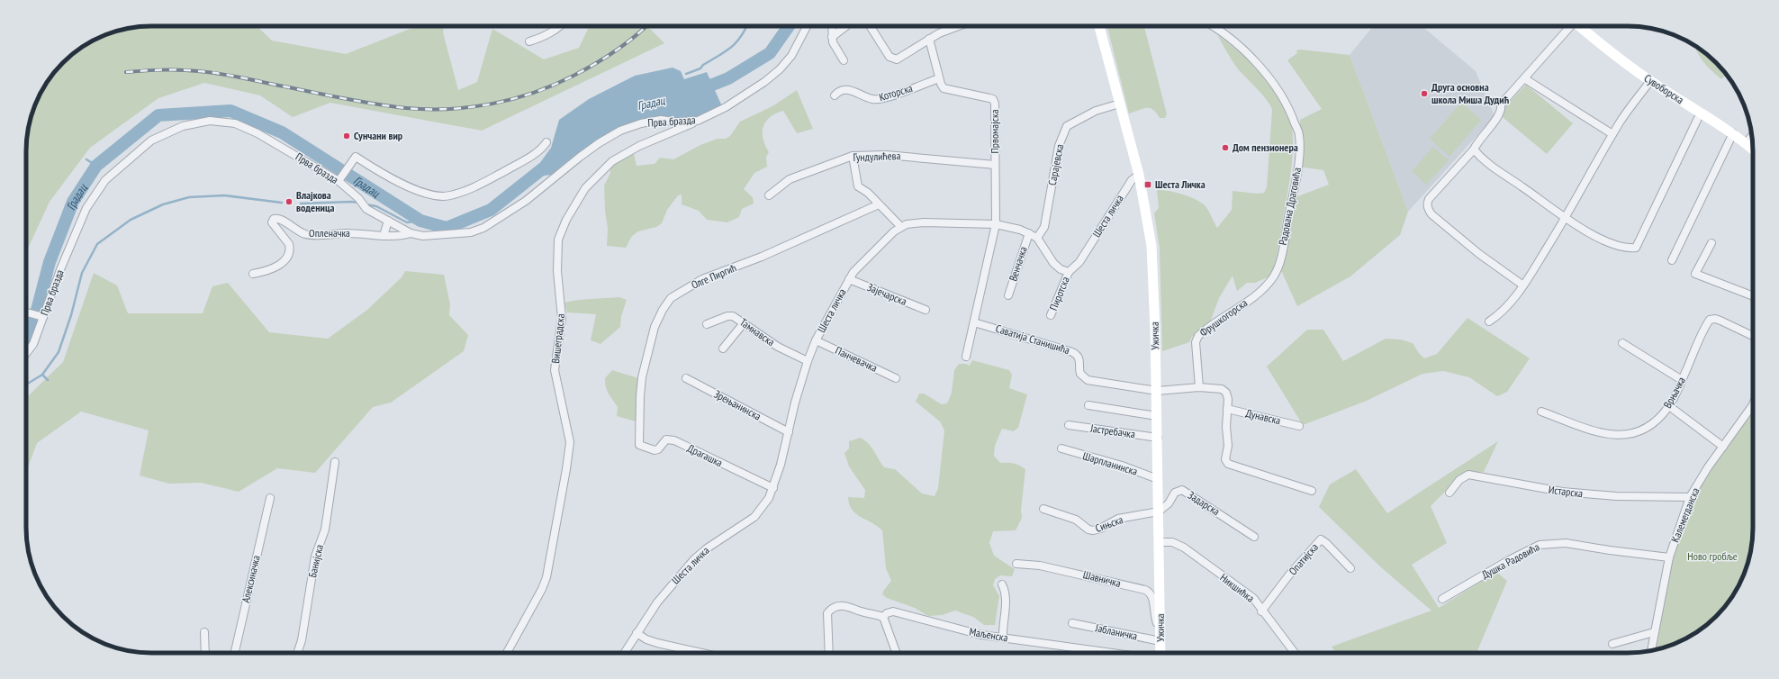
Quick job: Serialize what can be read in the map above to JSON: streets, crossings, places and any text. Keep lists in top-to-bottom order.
{
  "streets": {
    "main road": ["Сувоборска", "Ужичка"],
    "street": [
      "Которска",
      "Прва бразда",
      "Првомајска",
      "Гундулићева",
      "Сарајевска",
      "Радована Драговића",
      "Шеста личка",
      "Опленачка",
      "Венчачка",
      "Олге Пиргић",
      "Пиротска",
      "Зајечарска",
      "Фрушкогорска",
      "Тамнавска",
      "Вишеградска",
      "Саватија Станишића",
      "Панчевачка",
      "Врњачка",
      "Зрењанинска",
      "Дунавска",
      "Јастребачка",
      "Драгашка",
      "Шарпланинска",
      "Истарска",
      "Задарска",
      "Калемегданска",
      "Сињска",
      "Опатијска",
      "Банијска",
      "Душка Радовића",
      "Алексиначка",
      "Шавничка",
      "Никшићка",
      "Јабланичка",
      "Маљенска"
    ]
  },
  "crossings": [
    ["Которска", "Првомајска"],
    ["Прва бразда", "Опленачка"],
    ["Прва бразда", "Вишеградска"],
    ["Првомајска", "Гундулићева"],
    ["Сарајевска", "Ужичка"],
    ["Радована Драговића", "Фрушкогорска"],
    ["Шеста личка", "Пиротска"],
    ["Шеста личка", "Зајечарска"],
    ["Шеста личка", "Тамнавска"],
    ["Шеста личка", "Ужичка"],
    ["Шеста личка", "Панчевачка"],
    ["Шеста личка", "Зрењанинска"],
    ["Шеста личка", "Драгашка"],
    ["Олге Пиргић", "Драгашка"],
    ["Фрушкогорска", "Саватија Станишића"],
    ["Ужичка", "Саватија Станишића"],
    ["Ужичка", "Јастребачка"],
    ["Ужичка", "Шарпланинска"],
    ["Ужичка", "Задарска"],
    ["Ужичка", "Сињска"],
    ["Ужичка", "Шавничка"],
    ["Ужичка", "Никшићка"],
    ["Ужичка", "Јабланичка"],
    ["Саватија Станишића", "Дунавска"],
    ["Истарска", "Калемегданска"],
    ["Задарска", "Сињска"],
    ["Калемегданска", "Душка Радовића"],
    ["Опатијска", "Никшићка"]
  ],
  "water": ["Градац"],
  "parks": ["Ново гробље"],
  "places": {
    "other": [
      "Друга основна школа Миша Дудић",
      "Сунчани вир",
      "Дом пензионера",
      "Влајкова воденица"
    ],
    "transit": ["Шеста Личка"]
  }
}
